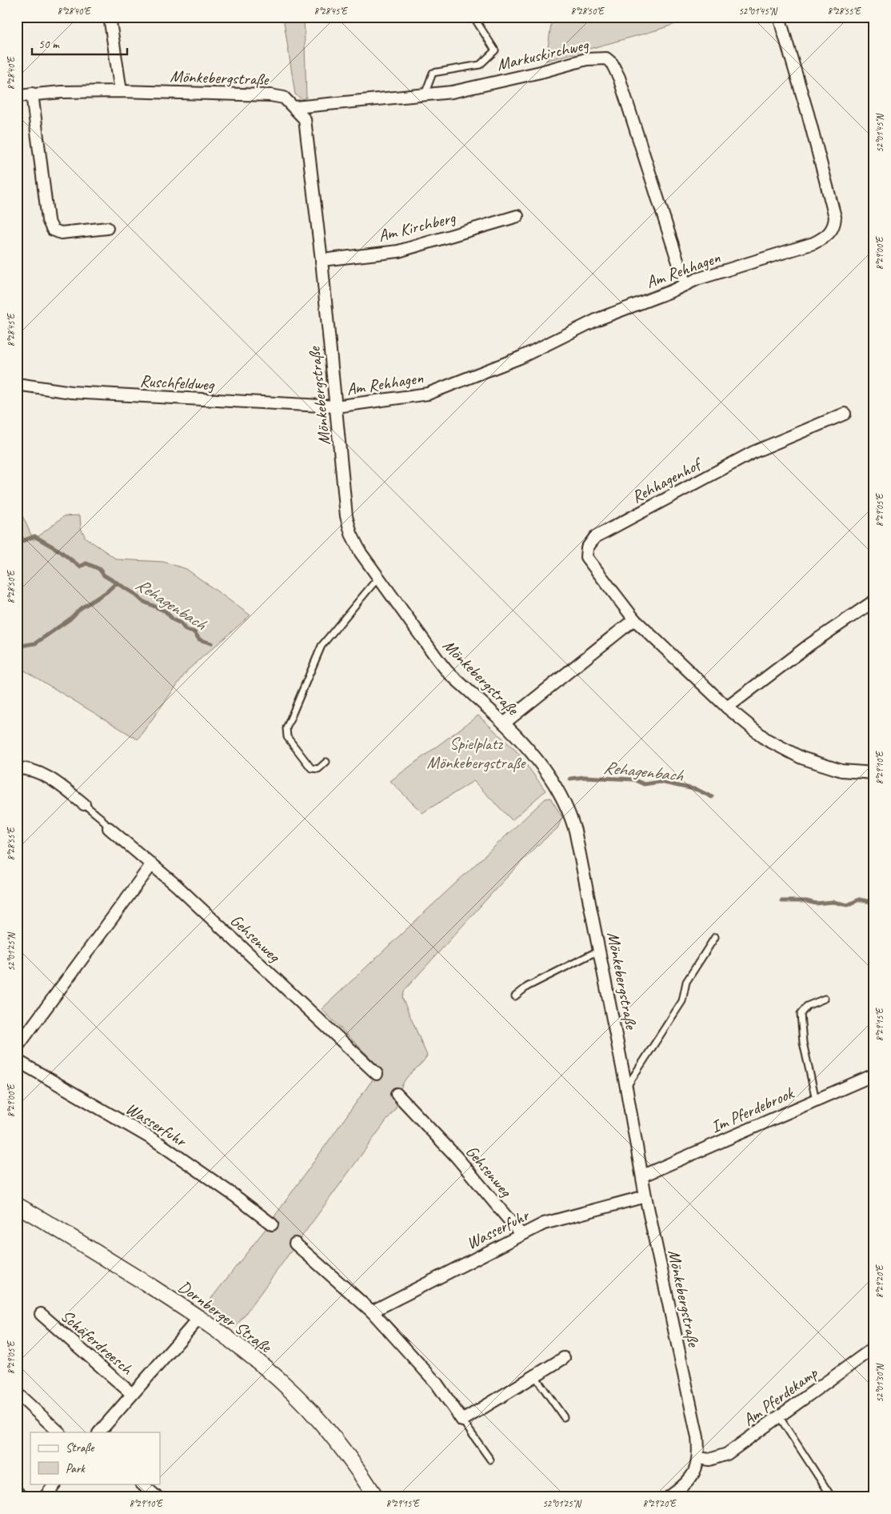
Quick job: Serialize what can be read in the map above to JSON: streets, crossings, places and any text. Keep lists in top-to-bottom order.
{
  "streets": {
    "main road": ["Dornberger Straße"],
    "street": [
      "Markuskirchweg",
      "Mönkebergstraße",
      "Am Kirchberg",
      "Am Rehhagen",
      "Ruschfeldweg",
      "Rehhagenhof",
      "Gehsenweg",
      "Im Pferdebrook",
      "Wasserfuhr",
      "Schäferdreesch",
      "Am Pferdekamp"
    ]
  },
  "crossings": [
    ["Markuskirchweg", "Mönkebergstraße"],
    ["Markuskirchweg", "Am Rehhagen"],
    ["Mönkebergstraße", "Am Kirchberg"],
    ["Mönkebergstraße", "Am Rehhagen"],
    ["Mönkebergstraße", "Ruschfeldweg"],
    ["Mönkebergstraße", "Im Pferdebrook"],
    ["Mönkebergstraße", "Wasserfuhr"],
    ["Mönkebergstraße", "Am Pferdekamp"],
    ["Am Rehhagen", "Ruschfeldweg"],
    ["Gehsenweg", "Wasserfuhr"],
    ["Dornberger Straße", "Schäferdreesch"]
  ],
  "water": ["Rehagenbach"],
  "parks": ["Spielplatz Mönkebergstraße"],
  "legend": ["Straße", "Park"],
  "scale_bar": "50 m",
  "coordinates": [
    "8°28'40\"E",
    "8°28'45\"E",
    "8°28'50\"E",
    "52°01'45\"N",
    "8°28'55\"E",
    "8°29'00\"E",
    "8°29'05\"E",
    "8°29'10\"E",
    "52°01'25\"N",
    "8°29'15\"E",
    "8°29'20\"E",
    "52°01'30\"N"
  ]
}
